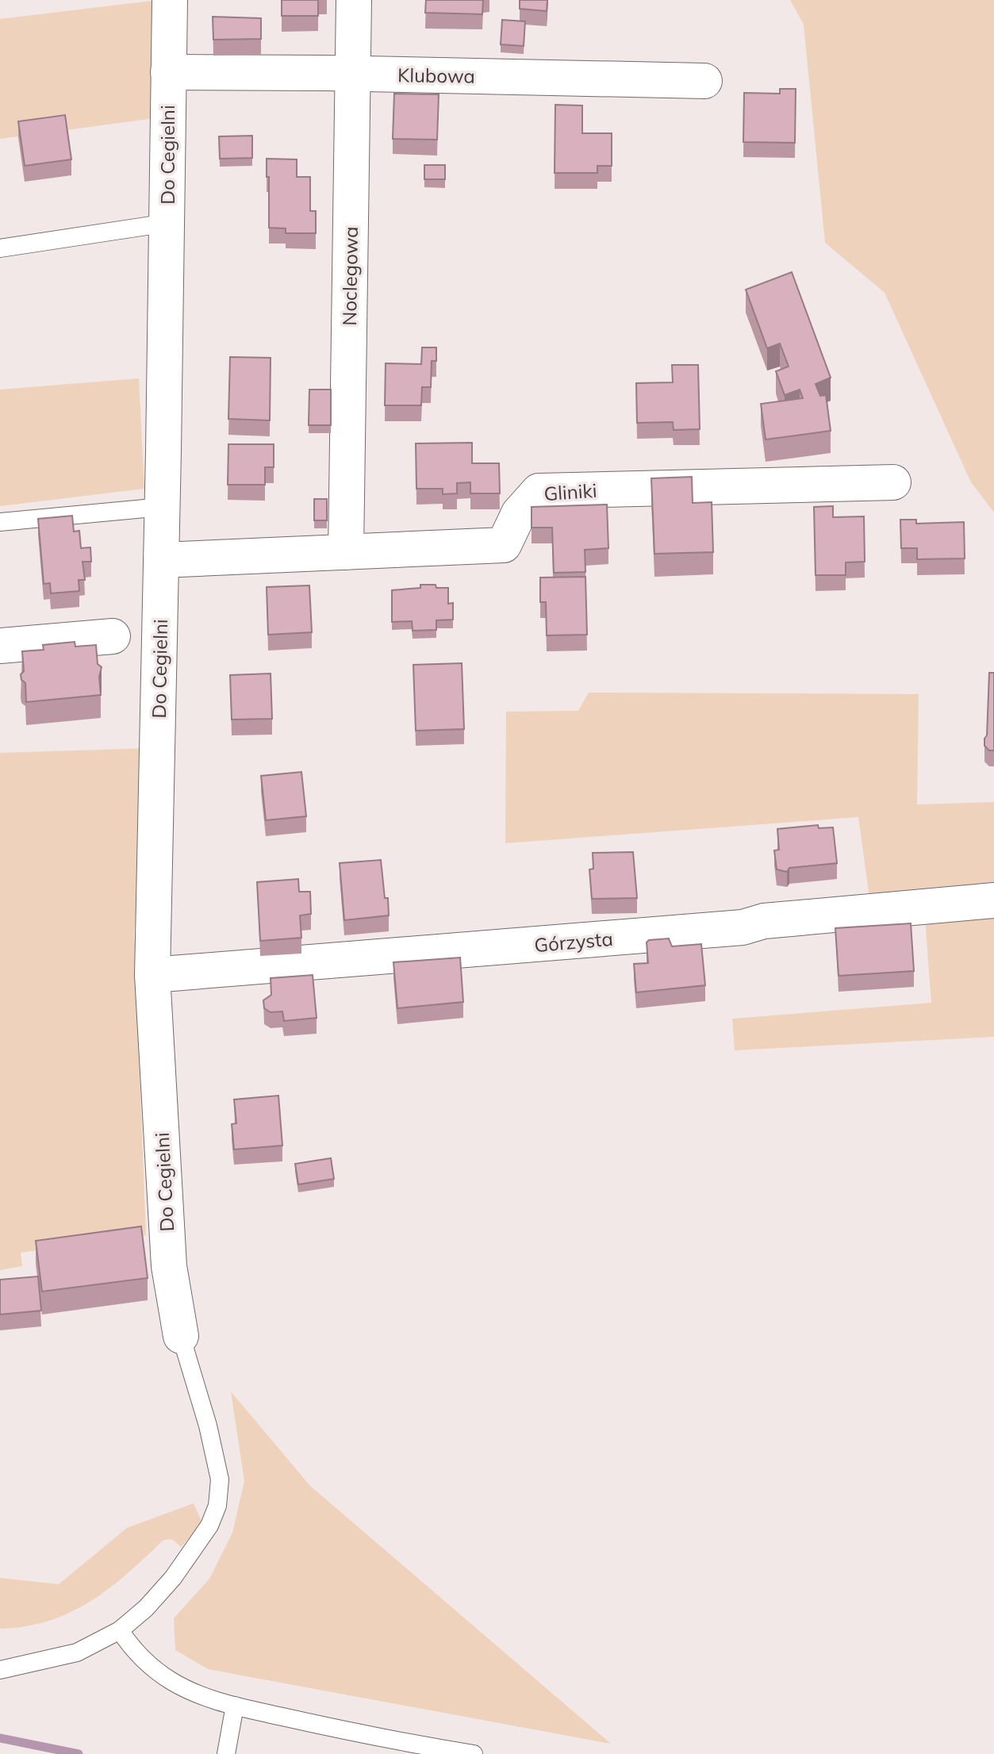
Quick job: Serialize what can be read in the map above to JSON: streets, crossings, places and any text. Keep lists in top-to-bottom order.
{
  "streets": {
    "street": [
      "Klubowa",
      "Do Cegielni",
      "Noclegowa",
      "Gliniki",
      "Górzysta"
    ]
  },
  "crossings": [
    ["Klubowa", "Do Cegielni"],
    ["Klubowa", "Noclegowa"],
    ["Do Cegielni", "Gliniki"],
    ["Do Cegielni", "Górzysta"],
    ["Noclegowa", "Gliniki"]
  ]
}
